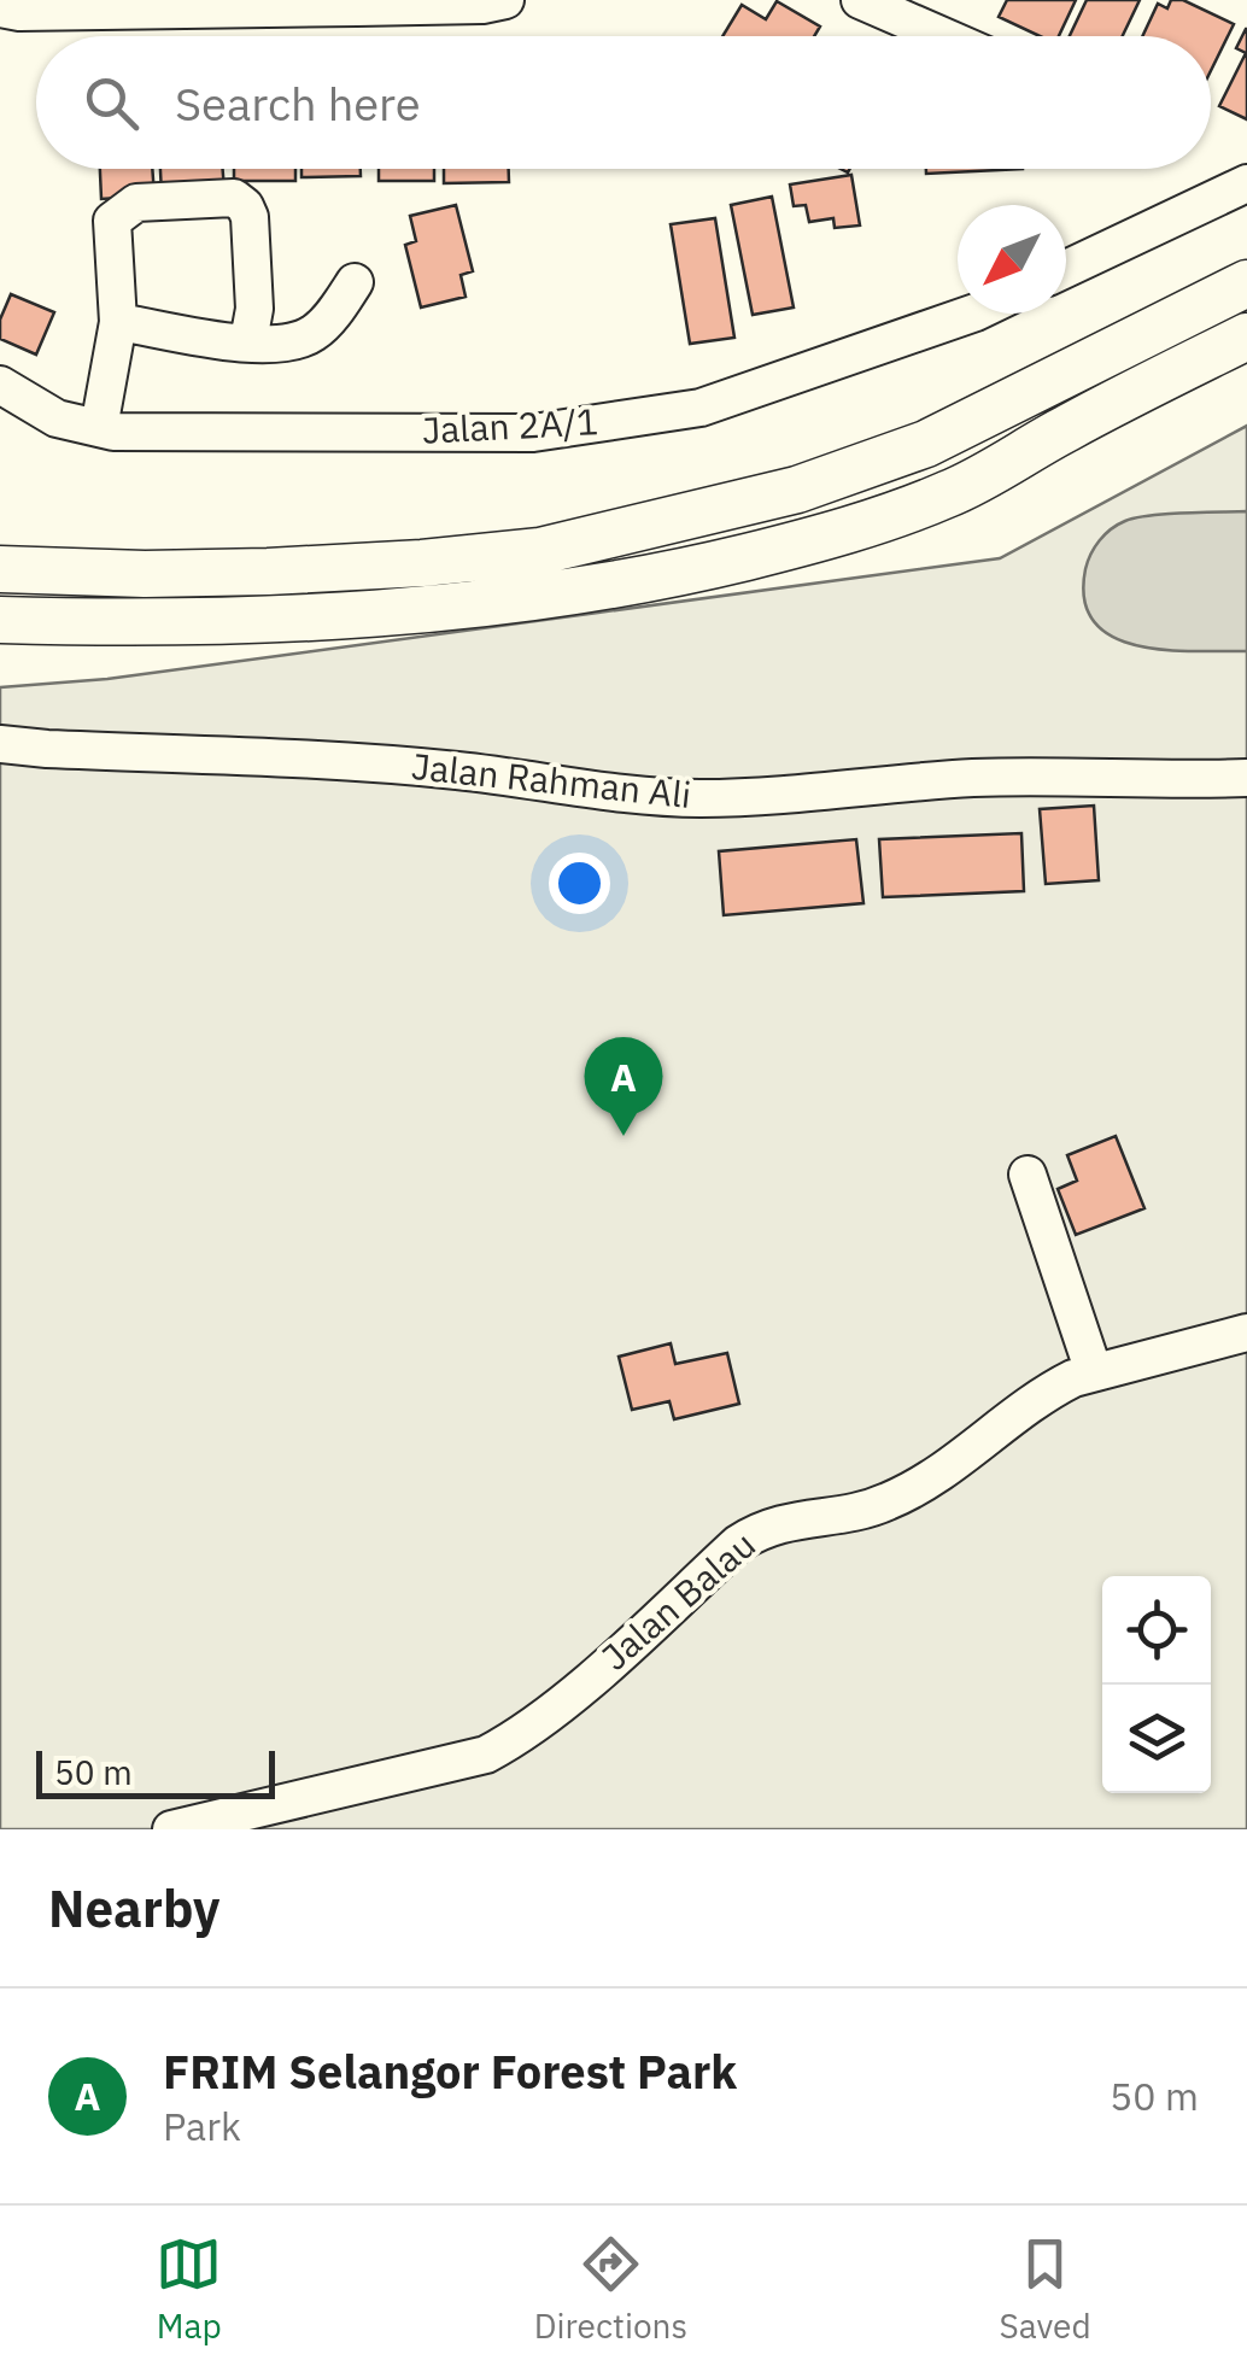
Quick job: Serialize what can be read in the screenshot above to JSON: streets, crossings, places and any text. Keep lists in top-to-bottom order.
{
  "streets": {
    "street": ["Jalan 2A/1", "Jalan Rahman Ali", "Jalan Balau"]
  },
  "scale_bar": "50 m",
  "north": "bottom left",
  "page": {
    "search": "Search here",
    "pins": "A",
    "scale": "50 m",
    "heading": "Nearby",
    "list": [
      {
        "mark": "A",
        "name": "FRIM Selangor Forest Park",
        "note": "Park",
        "value": "50 m"
      }
    ],
    "nav": ["Map", "Directions", "Saved"]
  }
}
